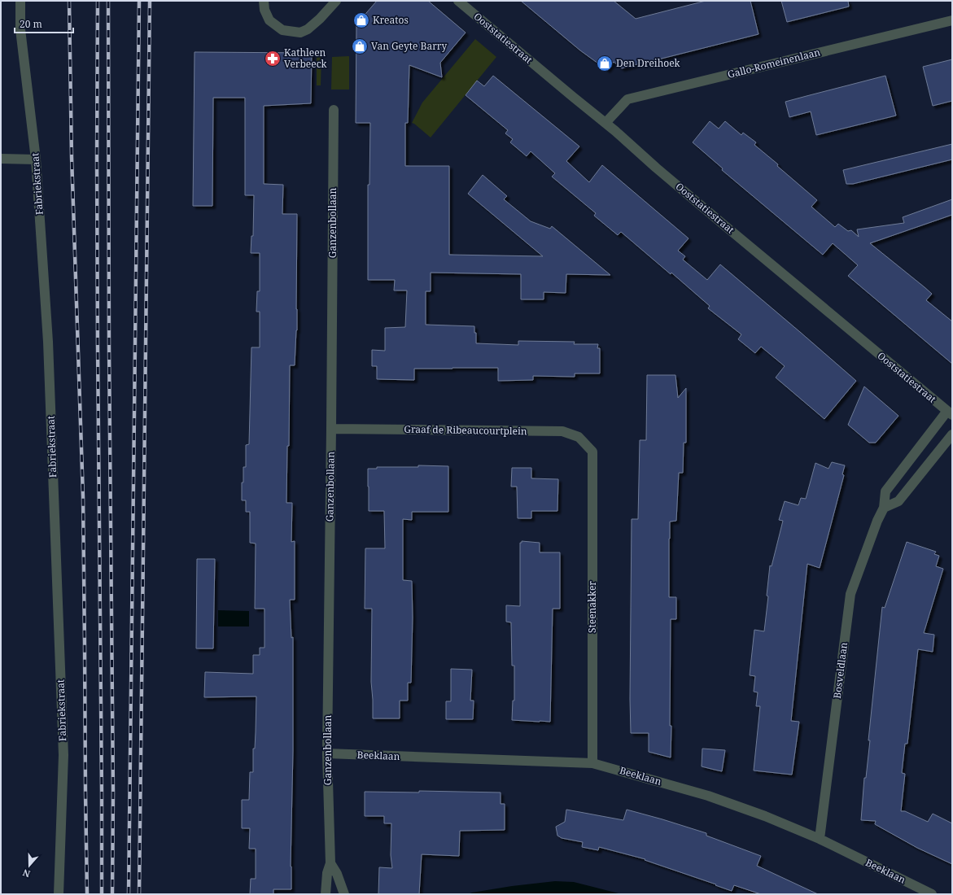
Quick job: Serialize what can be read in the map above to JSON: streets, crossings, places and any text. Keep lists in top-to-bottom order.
{
  "streets": {
    "street": [
      "Ooststatiestraat",
      "Gallo-Romeinenlaan",
      "Fabriekstraat",
      "Ganzenbollaan",
      "Graaf de Ribeaucourtplein",
      "Steenakker",
      "Bosveldlaan",
      "Beeklaan"
    ]
  },
  "crossings": [
    ["Ooststatiestraat", "Gallo-Romeinenlaan"],
    ["Ooststatiestraat", "Bosveldlaan"],
    ["Ganzenbollaan", "Graaf de Ribeaucourtplein"],
    ["Ganzenbollaan", "Beeklaan"],
    ["Graaf de Ribeaucourtplein", "Steenakker"],
    ["Steenakker", "Beeklaan"],
    ["Bosveldlaan", "Beeklaan"]
  ],
  "places": {
    "shop": ["Kreatos", "Van Geyte Barry", "Den Dreihoek"],
    "pharmacy": ["Kathleen Verbeeck"]
  },
  "scale_bar": "20 m",
  "north": "bottom"
}
